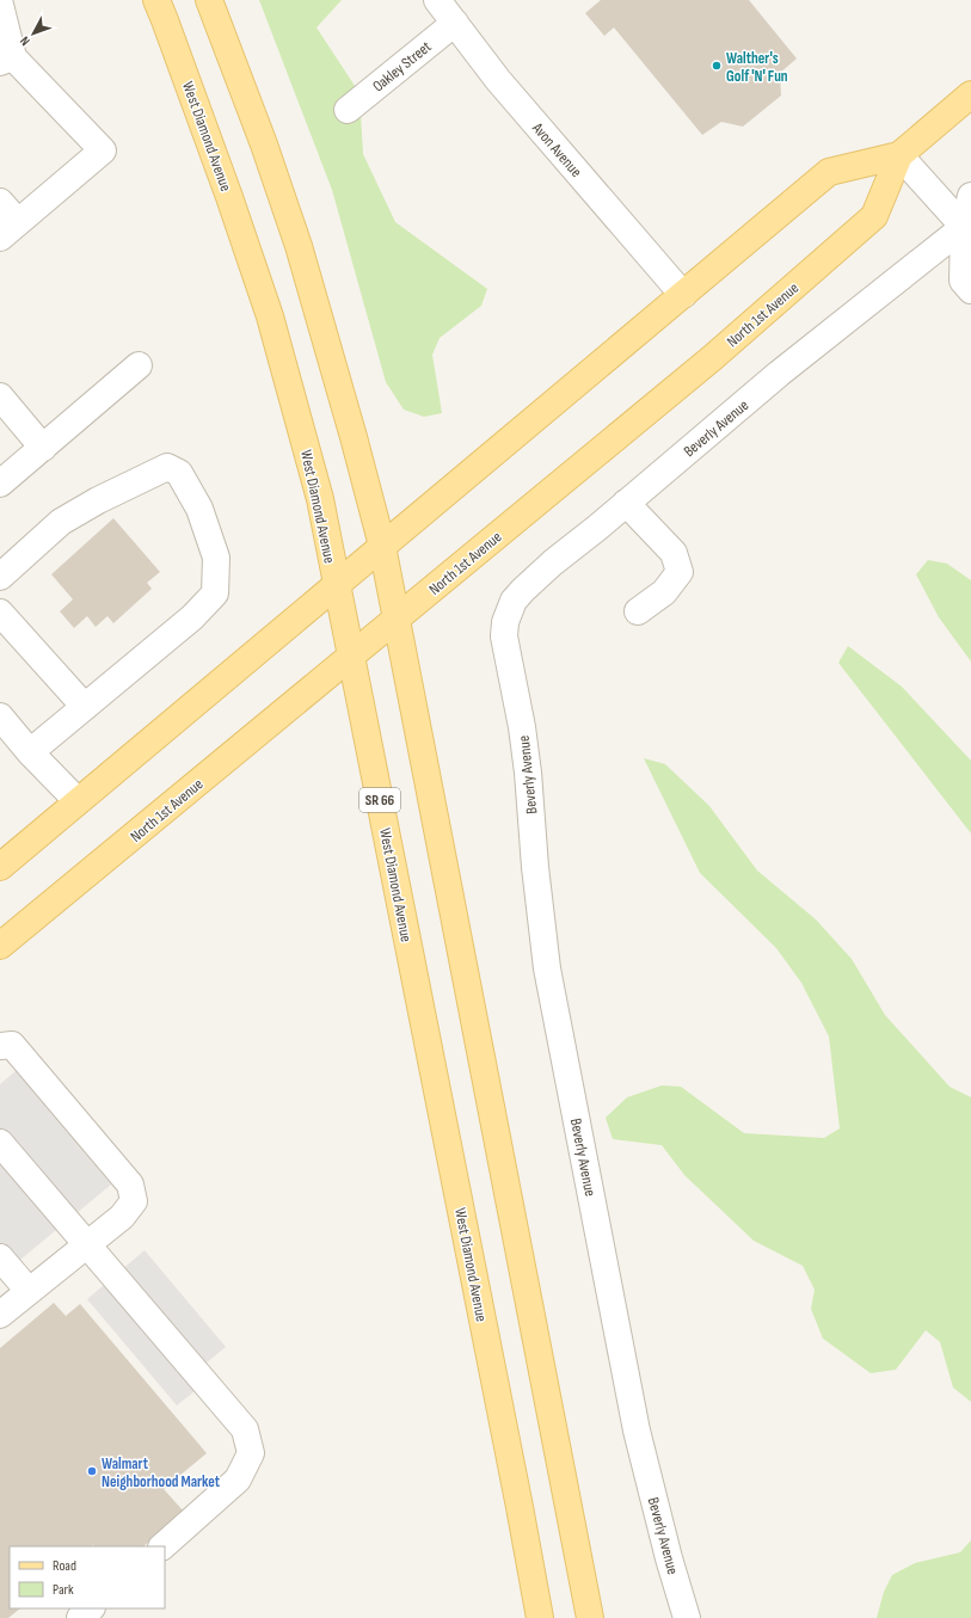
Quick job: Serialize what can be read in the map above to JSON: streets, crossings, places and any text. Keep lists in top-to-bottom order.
{
  "streets": {
    "main road": ["West Diamond Avenue", "North 1st Avenue", "SR 66"],
    "street": ["Oakley Street", "Avon Avenue", "Beverly Avenue"]
  },
  "crossings": [
    ["Oakley Street", "Avon Avenue"],
    ["West Diamond Avenue", "North 1st Avenue"],
    ["Avon Avenue", "North 1st Avenue"]
  ],
  "places": ["Walther's Golf 'N' Fun", "Walmart Neighborhood Market"],
  "legend": ["Road", "Park"],
  "north": "bottom left"
}
